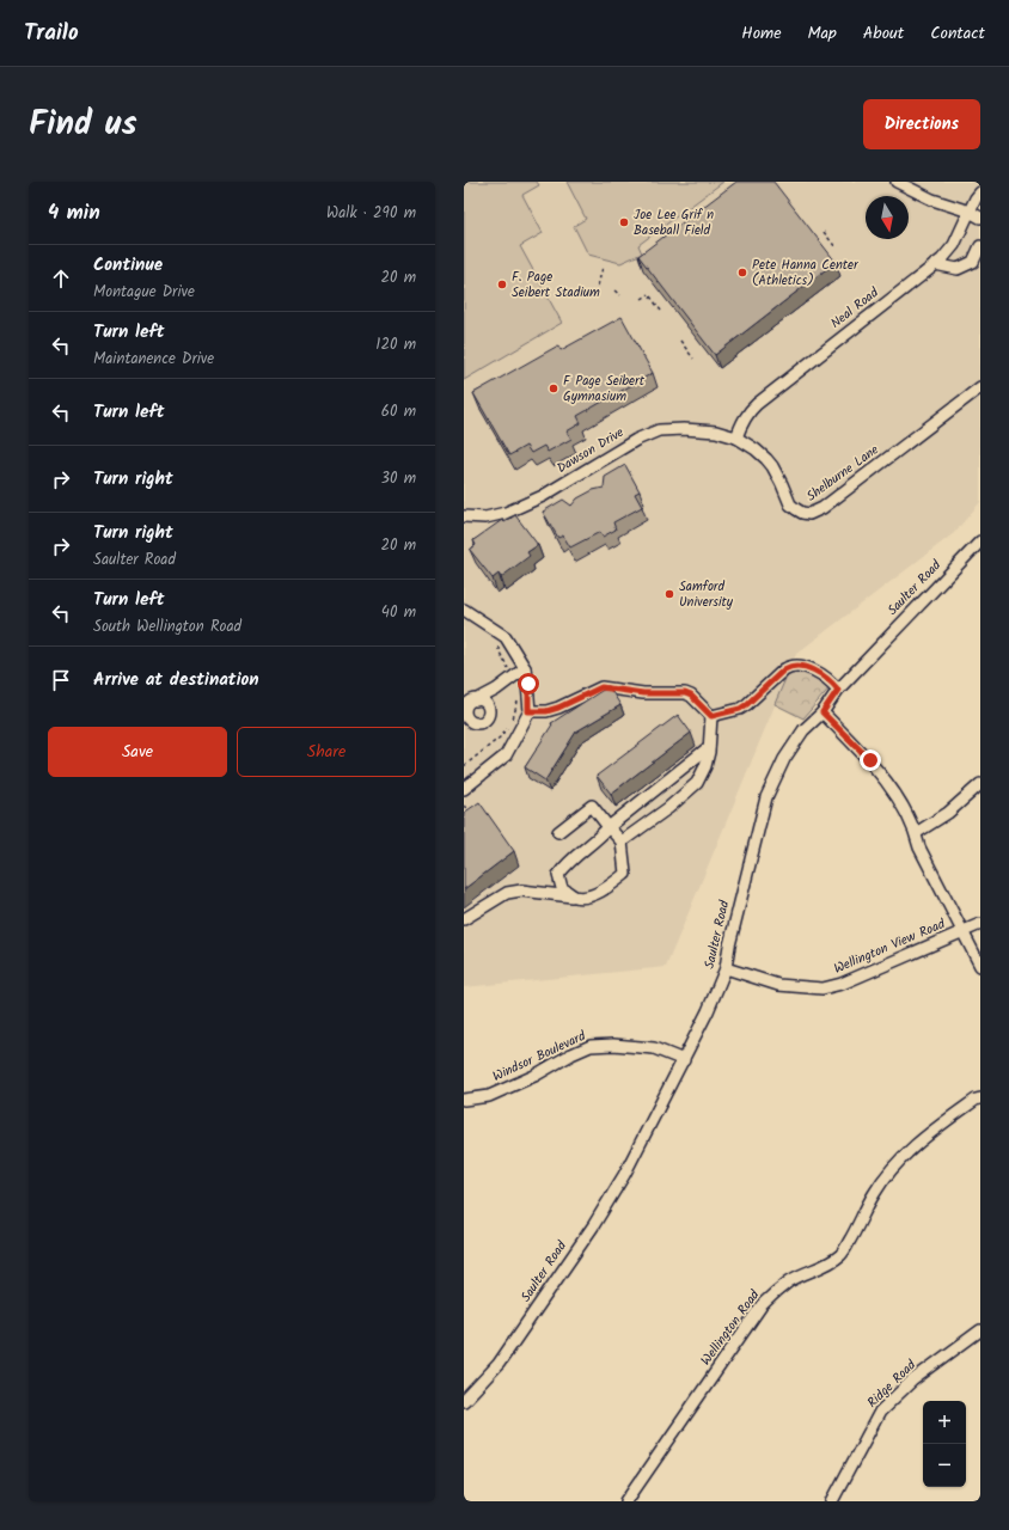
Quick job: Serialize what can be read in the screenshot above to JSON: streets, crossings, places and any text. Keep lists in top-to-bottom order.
{
  "streets": {
    "street": [
      "Neal Road",
      "Dawson Drive",
      "Shelburne Lane",
      "Saulter Road",
      "Wellington View Road",
      "Windsor Boulevard",
      "Wellington Road",
      "Ridge Road"
    ]
  },
  "crossings": [
    ["Neal Road", "Dawson Drive"],
    ["Neal Road", "Shelburne Lane"],
    ["Dawson Drive", "Shelburne Lane"],
    ["Saulter Road", "Wellington View Road"],
    ["Saulter Road", "Windsor Boulevard"]
  ],
  "places": [
    "Joe Lee Grif n Baseball Field",
    "Pete Hanna Center (Athletics)",
    "F. Page Seibert Stadium",
    "F Page Seibert Gymnasium",
    "Samford University"
  ],
  "north": "bottom",
  "page": {
    "header": "Trailo",
    "nav": [
      "Home",
      "Map",
      "About",
      "Contact"
    ],
    "title": "Find us",
    "buttons": [
      "Directions",
      ["Save", "Share"]
    ],
    "heading": ["4 min", "Walk · 290 m"],
    "list": [
      ["Continue", "Montague Drive", "20 m"],
      ["Turn left", "Maintanence Drive", "120 m"],
      ["Turn left", "60 m"],
      ["Turn right", "30 m"],
      ["Turn right", "Saulter Road", "20 m"],
      ["Turn left", "South Wellington Road", "40 m"],
      "Arrive at destination"
    ],
    "map_buttons": ["+", "−"]
  }
}
